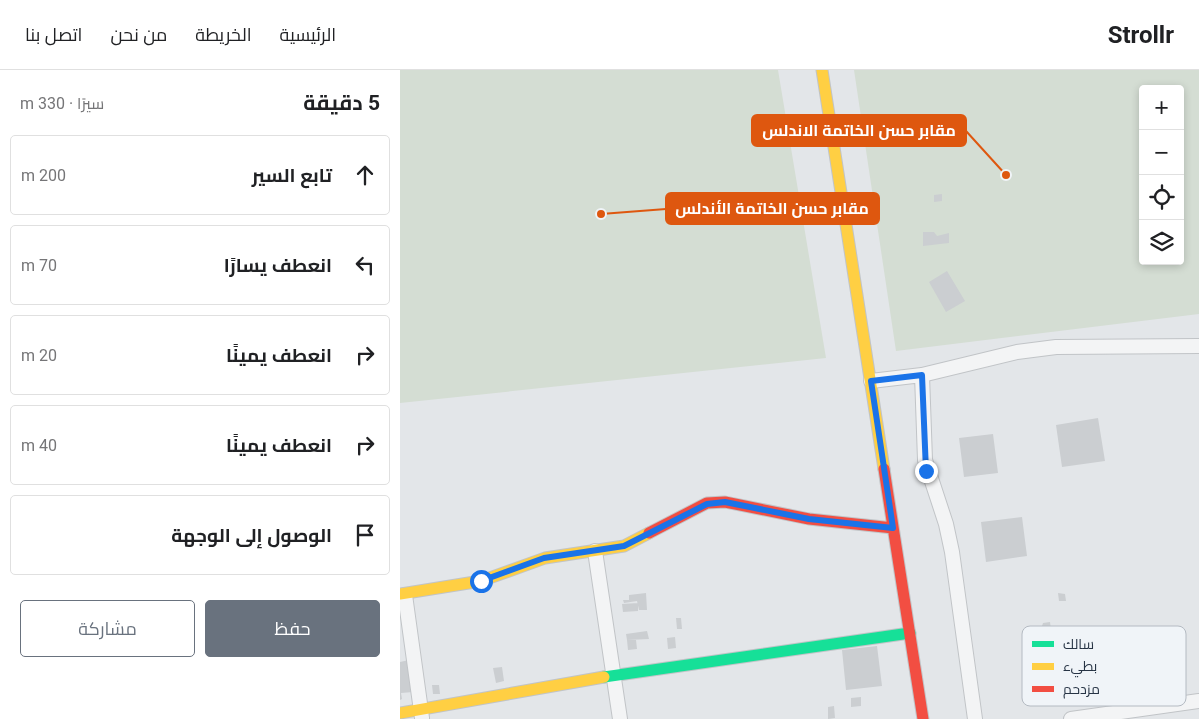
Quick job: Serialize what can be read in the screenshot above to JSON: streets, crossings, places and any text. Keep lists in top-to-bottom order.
{
  "places": ["مقابر حسن الخاتمة الاندلس", "مقابر حسن الخاتمة الأندلس"],
  "legend": ["سالك", "بطيء", "مزدحم"],
  "page": {
    "header": "Strollr",
    "nav": [
      "الرئيسية",
      "الخريطة",
      "من نحن",
      "اتصل بنا"
    ],
    "heading": ["5 دقيقة", "سيرًا · 330 m"],
    "map_buttons": ["+", "−"],
    "list": [
      ["تابع السير", "200 m"],
      ["انعطف يسارًا", "70 m"],
      ["انعطف يمينًا", "20 m"],
      ["انعطف يمينًا", "40 m"],
      "الوصول إلى الوجهة"
    ],
    "buttons": ["حفظ", "مشاركة"]
  }
}
